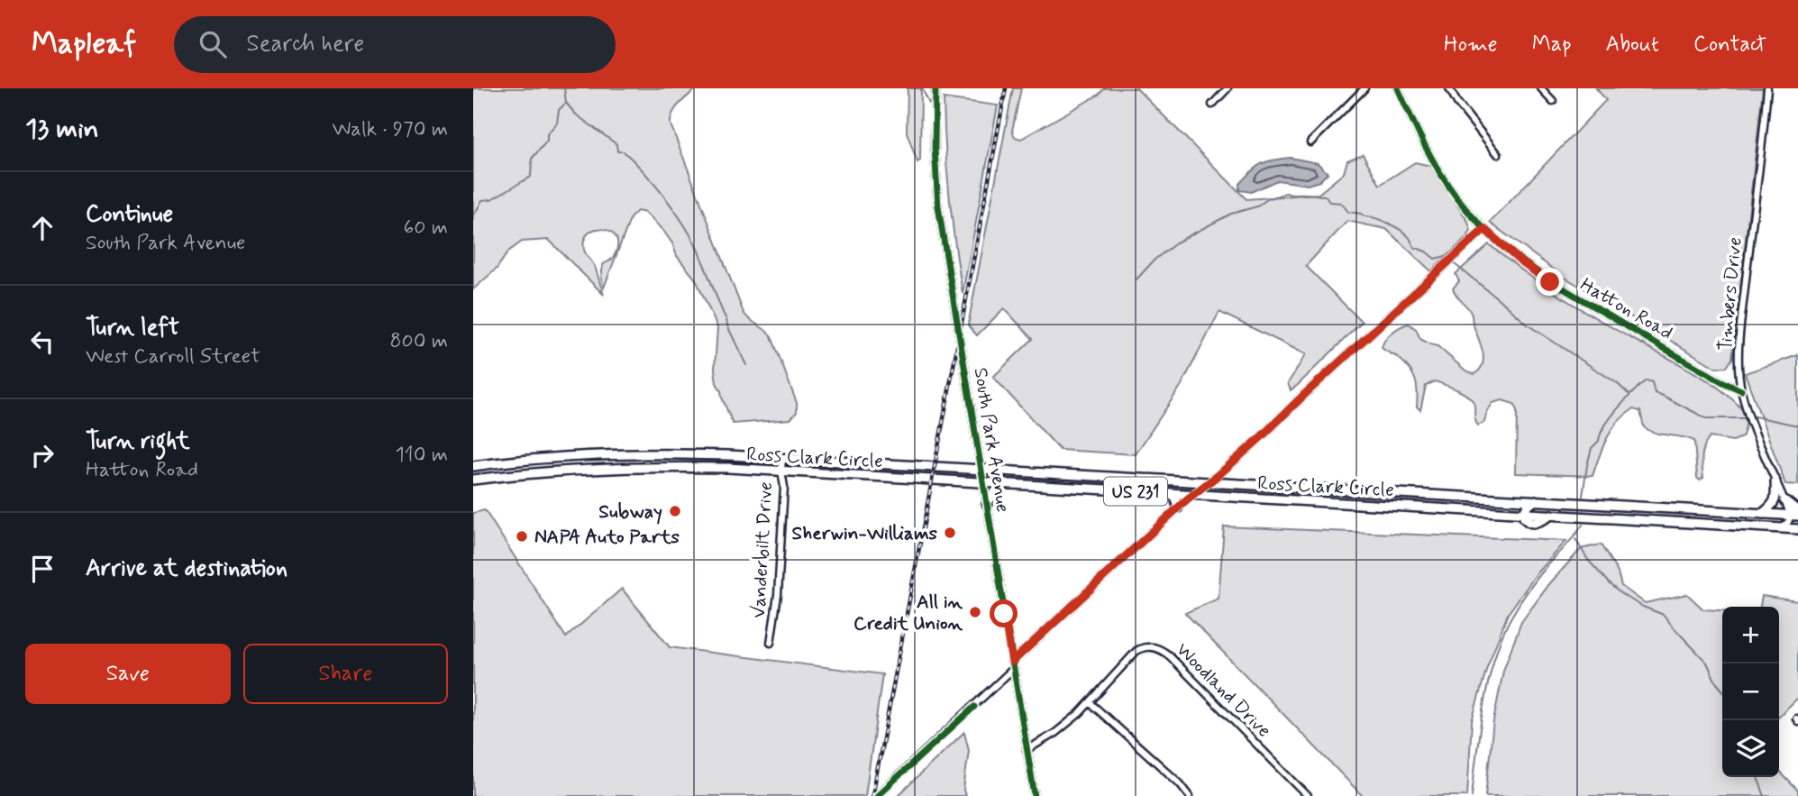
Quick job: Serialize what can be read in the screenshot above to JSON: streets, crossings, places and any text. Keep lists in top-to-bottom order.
{
  "streets": {
    "highway": ["Ross Clark Circle", "US 231"],
    "street": [
      "Timbers Drive",
      "Hatton Road",
      "South Park Avenue",
      "Vanderbilt Drive",
      "Woodland Drive"
    ]
  },
  "crossings": [
    ["Timbers Drive", "Hatton Road"],
    ["South Park Avenue", "Ross Clark Circle"],
    ["South Park Avenue", "Woodland Drive"],
    ["Ross Clark Circle", "Vanderbilt Drive"]
  ],
  "places": [
    "Subway",
    "Sherwin-Williams",
    "NAPA Auto Parts",
    "All in Credit Union"
  ],
  "page": {
    "header": "Mapleaf",
    "search": "Search here",
    "nav": [
      "Home",
      "Map",
      "About",
      "Contact"
    ],
    "heading": ["13 min", "Walk · 970 m"],
    "list": [
      ["Continue", "South Park Avenue", "60 m"],
      ["Turn left", "West Carroll Street", "800 m"],
      ["Turn right", "Hatton Road", "110 m"],
      "Arrive at destination"
    ],
    "map_buttons": ["+", "−"],
    "buttons": ["Save", "Share"]
  }
}
